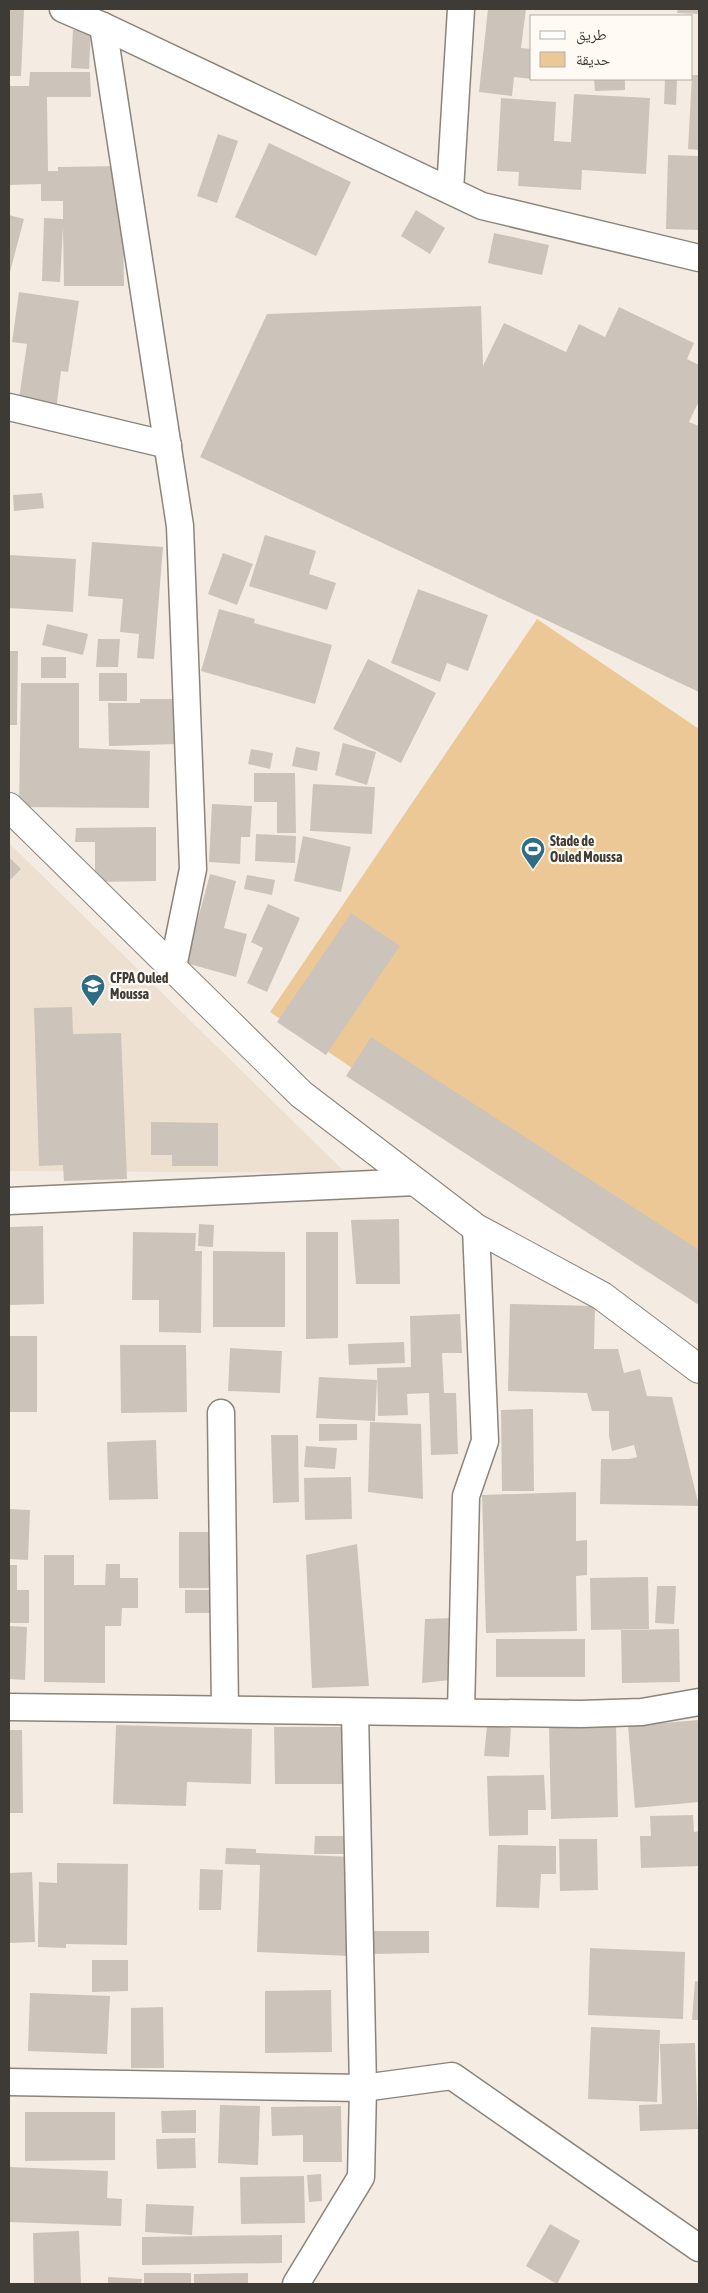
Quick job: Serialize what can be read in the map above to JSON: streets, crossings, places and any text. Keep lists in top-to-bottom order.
{
  "places": {
    "sports": ["Stade de Ouled Moussa"],
    "school or university": ["CFPA Ouled Moussa"]
  },
  "legend": ["طريق", "حديقة"]
}
